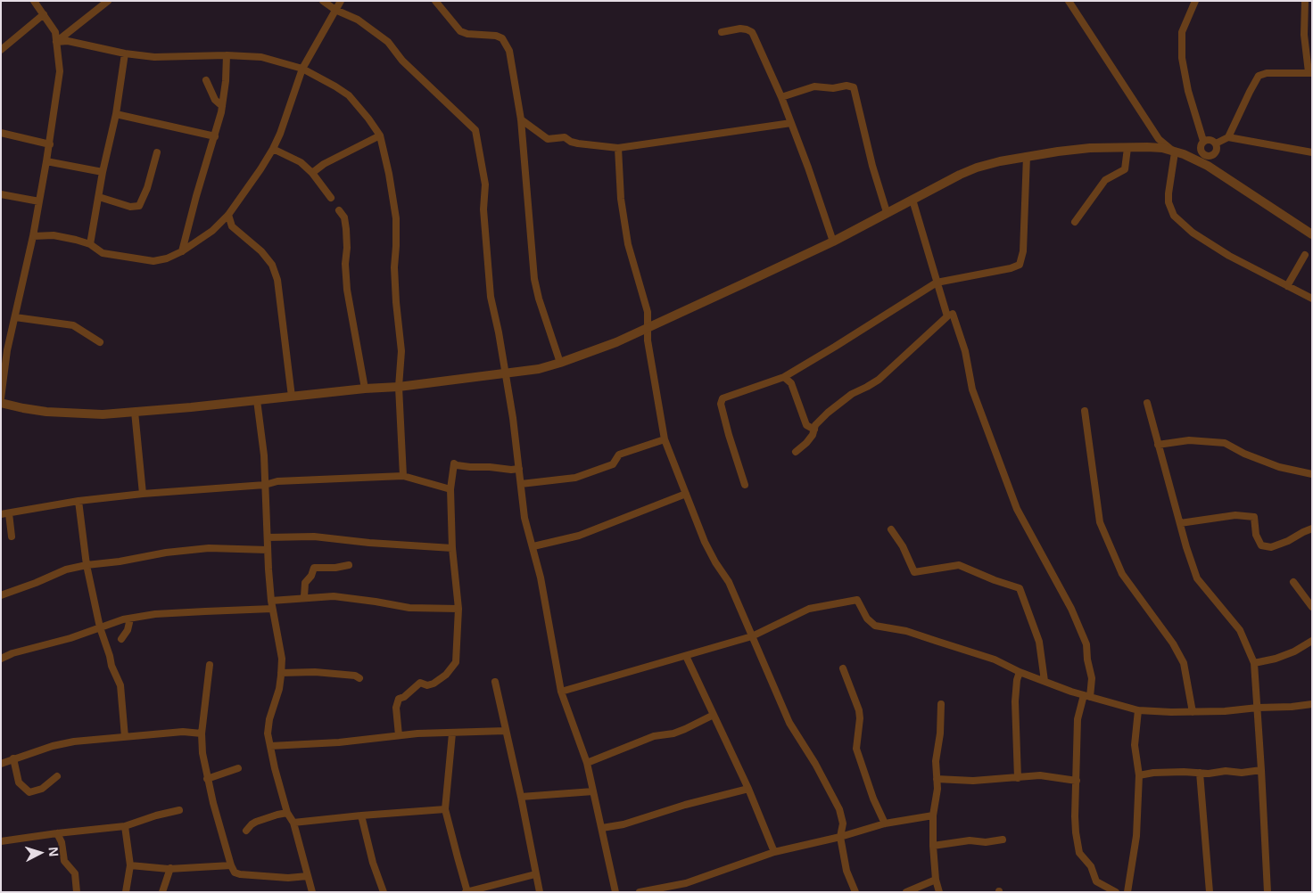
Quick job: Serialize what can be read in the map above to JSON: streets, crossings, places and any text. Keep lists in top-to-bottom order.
{
  "north": "right"
}
